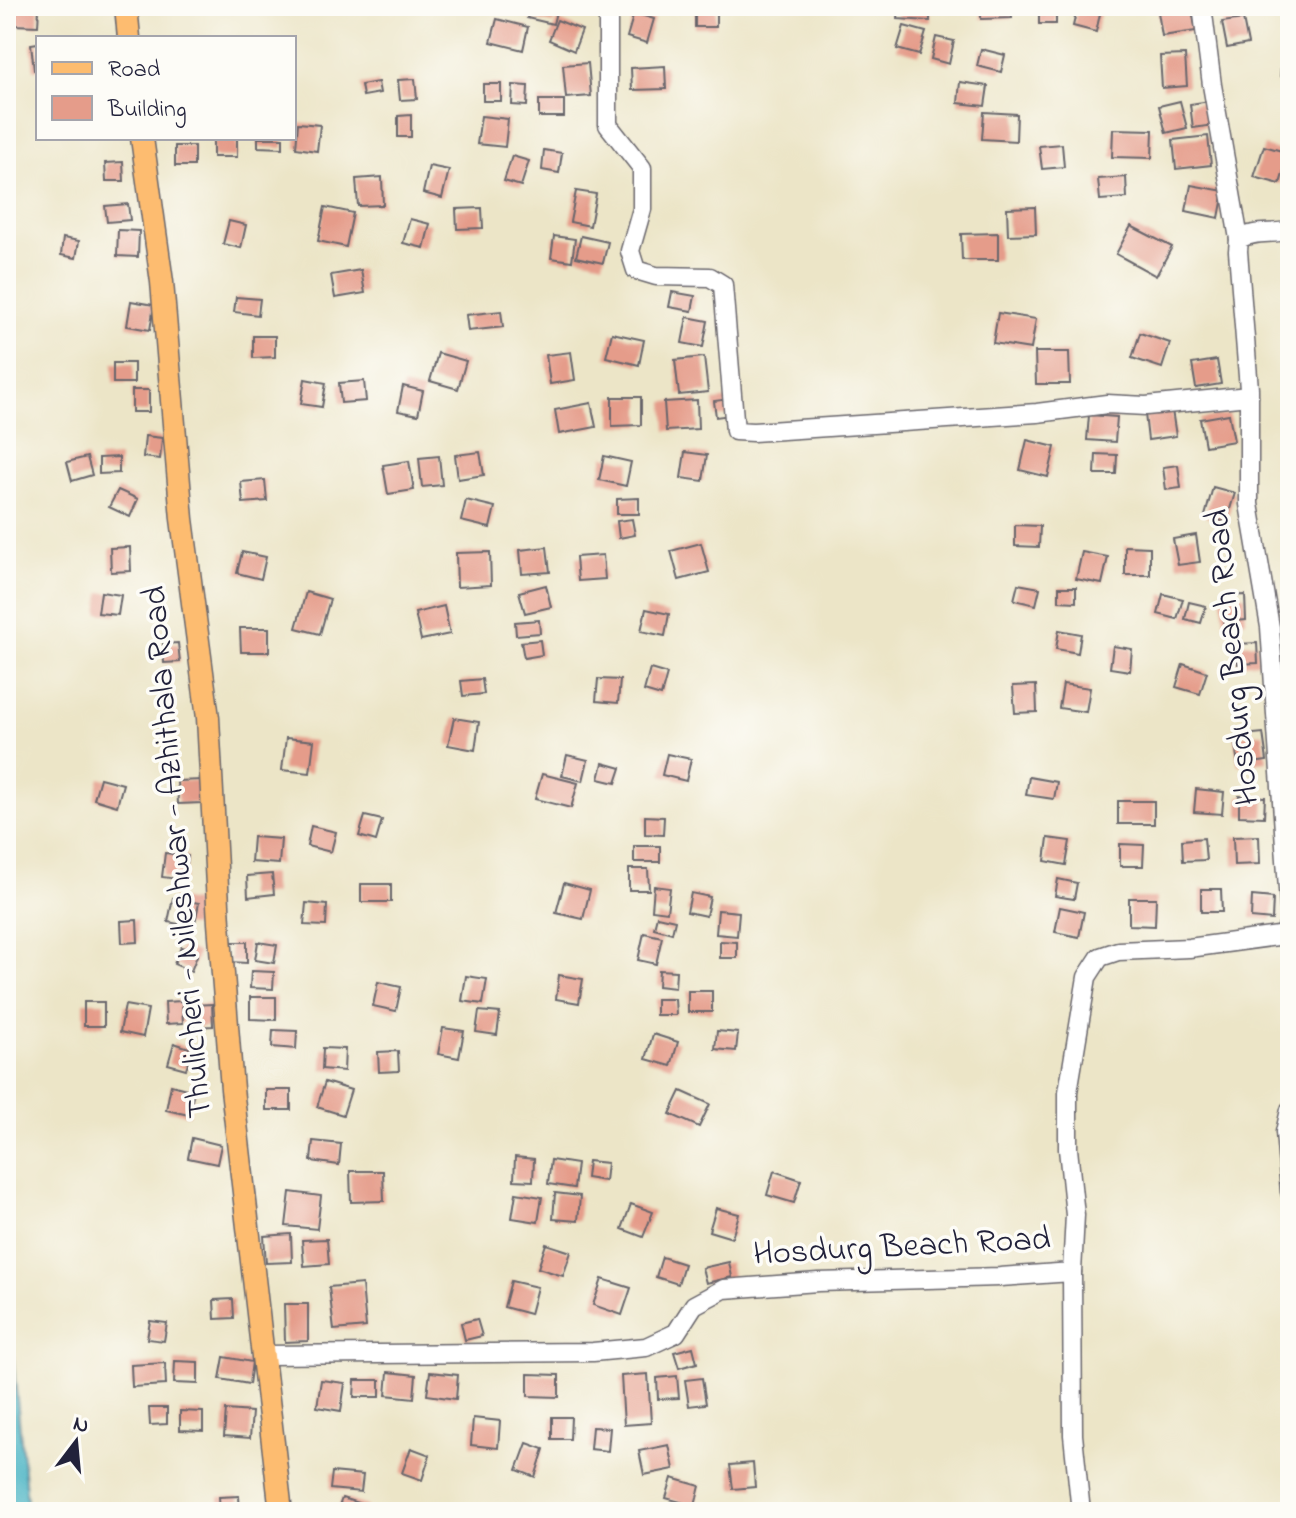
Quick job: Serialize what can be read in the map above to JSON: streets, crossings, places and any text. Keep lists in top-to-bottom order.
{
  "streets": {
    "main road": ["Thulicheri - Nileshwar - Azhithala Road"],
    "street": ["Hosdurg Beach Road"]
  },
  "crossings": [
    ["Hosdurg Beach Road", "Thulicheri - Nileshwar - Azhithala Road"]
  ],
  "legend": ["Road", "Building"],
  "north": "top"
}
